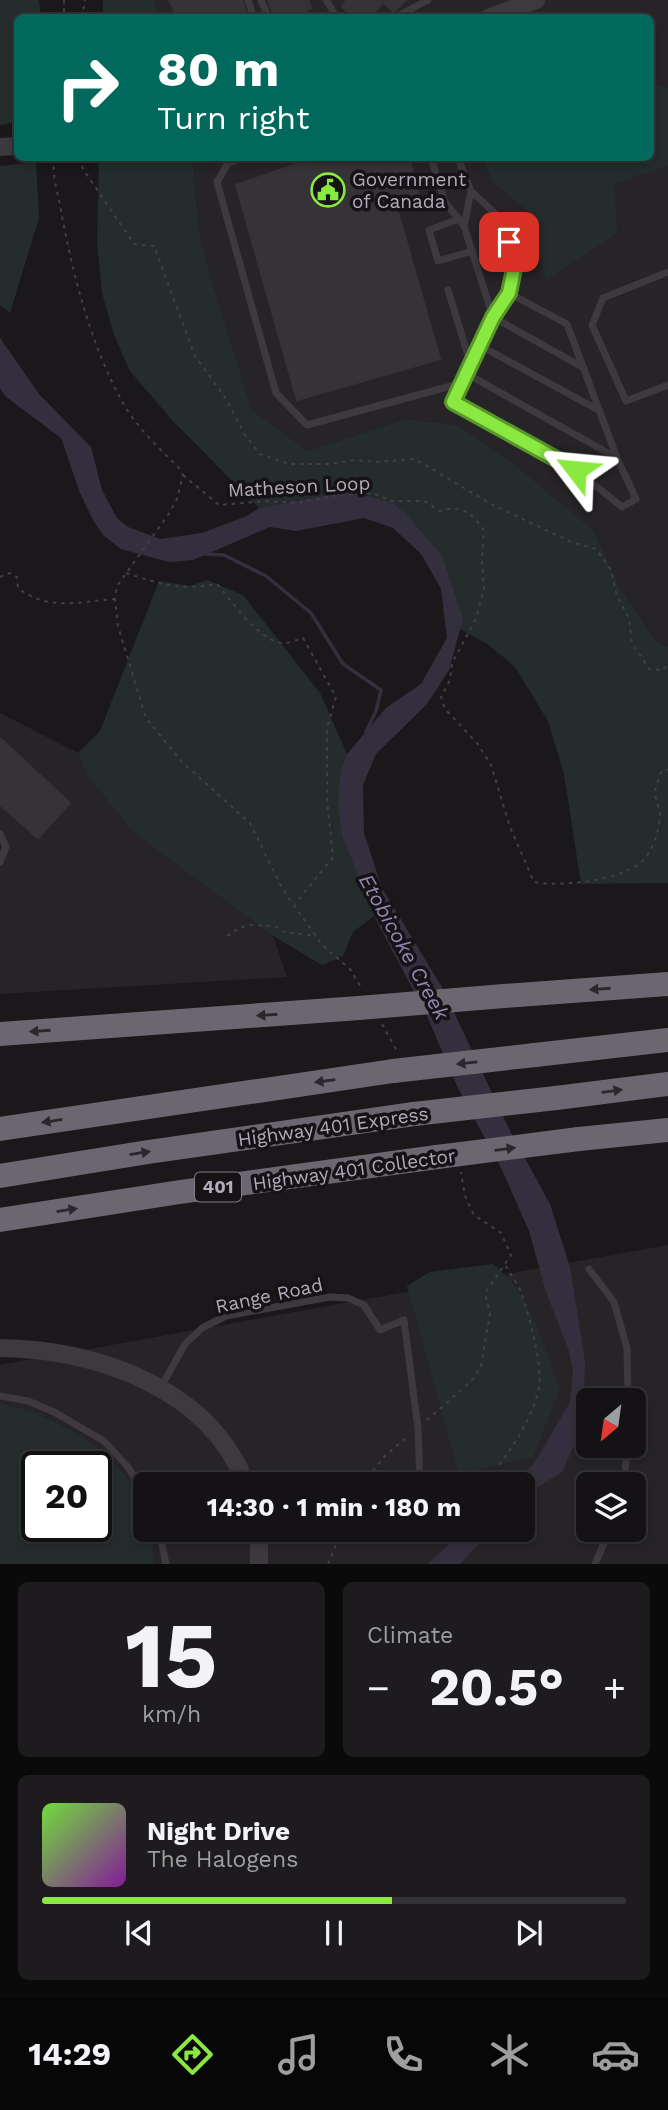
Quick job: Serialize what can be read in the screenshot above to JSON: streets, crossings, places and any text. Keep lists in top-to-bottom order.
{
  "streets": {
    "highway": ["Highway 401 Express", "Highway 401 Collector", "401"],
    "lane": ["Range Road"],
    "path": ["Matheson Loop"]
  },
  "water": ["Etobicoke Creek"],
  "places": {
    "public building": ["Government of Canada"]
  },
  "north": "bottom left",
  "page": {
    "turn": ["80 m", "Turn right"],
    "limit": "20",
    "trip": "14:30 · 1 min · 180 m",
    "tile": [
      ["15", "km/h"],
      "Climate"
    ],
    "heat": ["−", "20.5°", "+"],
    "song": ["Night Drive", "The Halogens"],
    "tabs": "14:29"
  }
}
